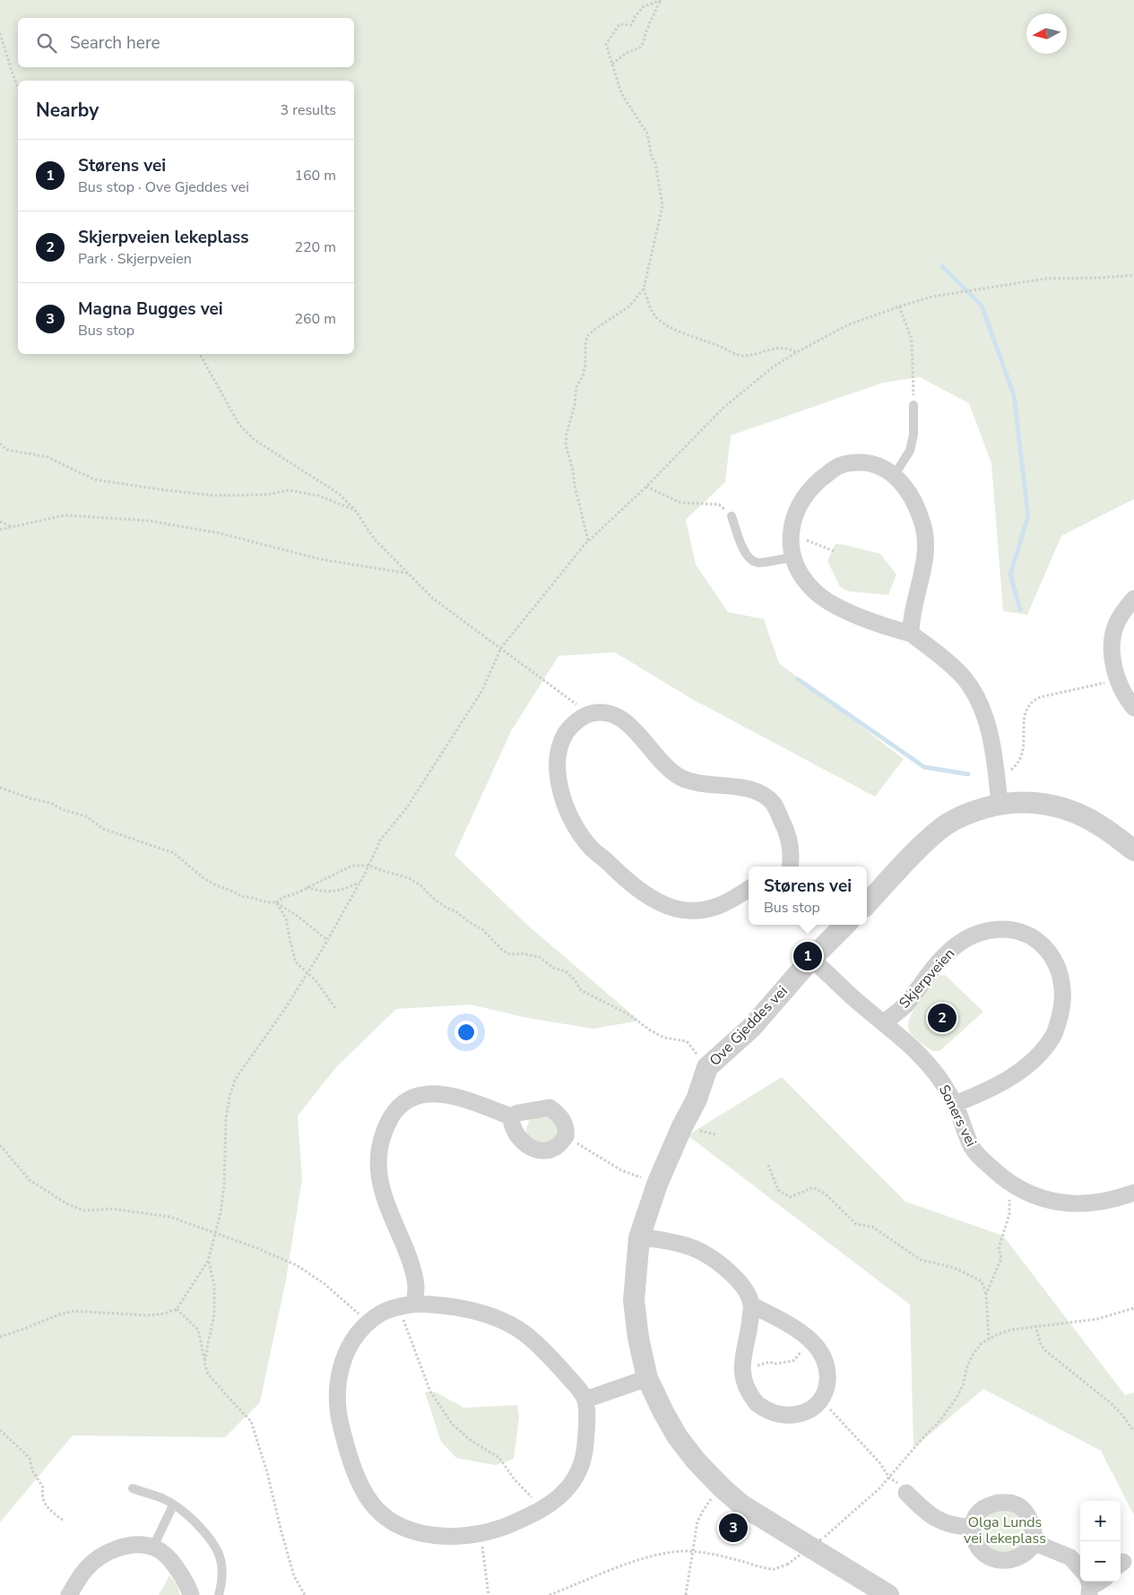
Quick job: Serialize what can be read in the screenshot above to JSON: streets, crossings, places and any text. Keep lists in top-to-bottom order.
{
  "streets": {
    "street": ["Skjerpveien", "Ove Gjeddes vei", "Soners vei"]
  },
  "crossings": [
    ["Skjerpveien", "Soners vei"],
    ["Ove Gjeddes vei", "Soners vei"]
  ],
  "parks": ["Olga Lunds vei lekeplass"],
  "north": "left",
  "page": {
    "search": "Search here",
    "heading": ["Nearby", "3 results"],
    "list": [
      {
        "mark": "1",
        "name": "Størens vei",
        "note": "Bus stop · Ove Gjeddes vei",
        "value": "160 m"
      },
      {
        "mark": "2",
        "name": "Skjerpveien lekeplass",
        "note": "Park · Skjerpveien",
        "value": "220 m"
      },
      {
        "mark": "3",
        "name": "Magna Bugges vei",
        "note": "Bus stop",
        "value": "260 m"
      }
    ],
    "popup": ["Størens vei", "Bus stop"],
    "pins": ["1", "2", "3"],
    "map_buttons": ["+", "−"]
  }
}
